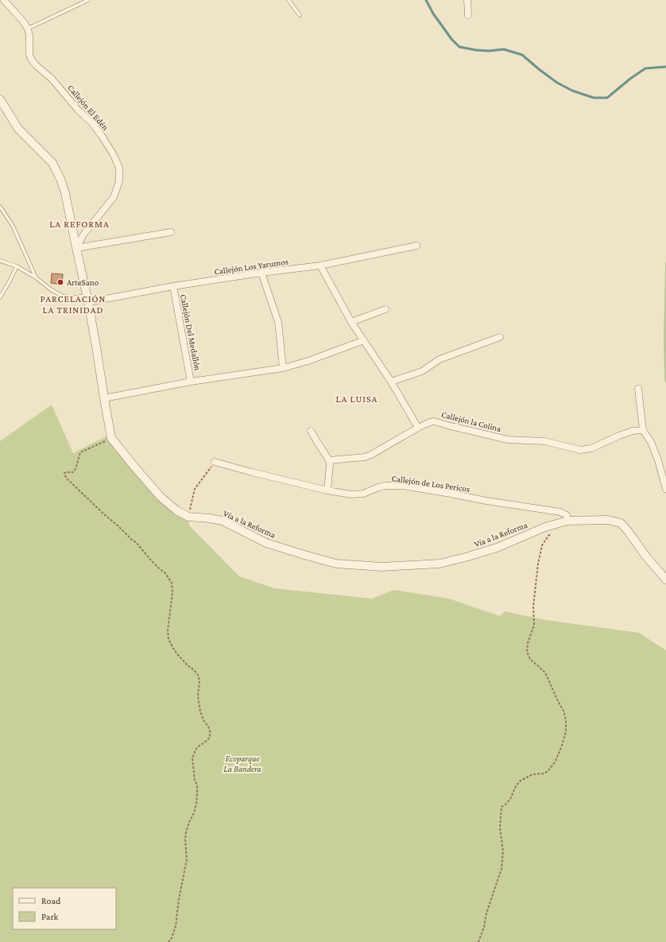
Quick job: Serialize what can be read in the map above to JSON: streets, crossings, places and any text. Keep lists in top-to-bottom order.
{
  "streets": {
    "street": [
      "Callejón El Edén",
      "Callejón Los Yarumos",
      "Callejón Del Medallón",
      "Callejón la Colina",
      "Callejón de Los Pericos",
      "Vía a la Reforma"
    ]
  },
  "crossings": [
    ["Callejón El Edén", "Vía a la Reforma"],
    ["Callejón Los Yarumos", "Callejón Del Medallón"],
    ["Callejón Los Yarumos", "Vía a la Reforma"],
    ["Callejón de Los Pericos", "Vía a la Reforma"]
  ],
  "districts": ["LA REFORMA", "PARCELACIÓN LA TRINIDAD", "LA LUISA"],
  "parks": ["Ecoparque La Bandera"],
  "places": ["ArteSano"],
  "legend": ["Road", "Park"]
}
